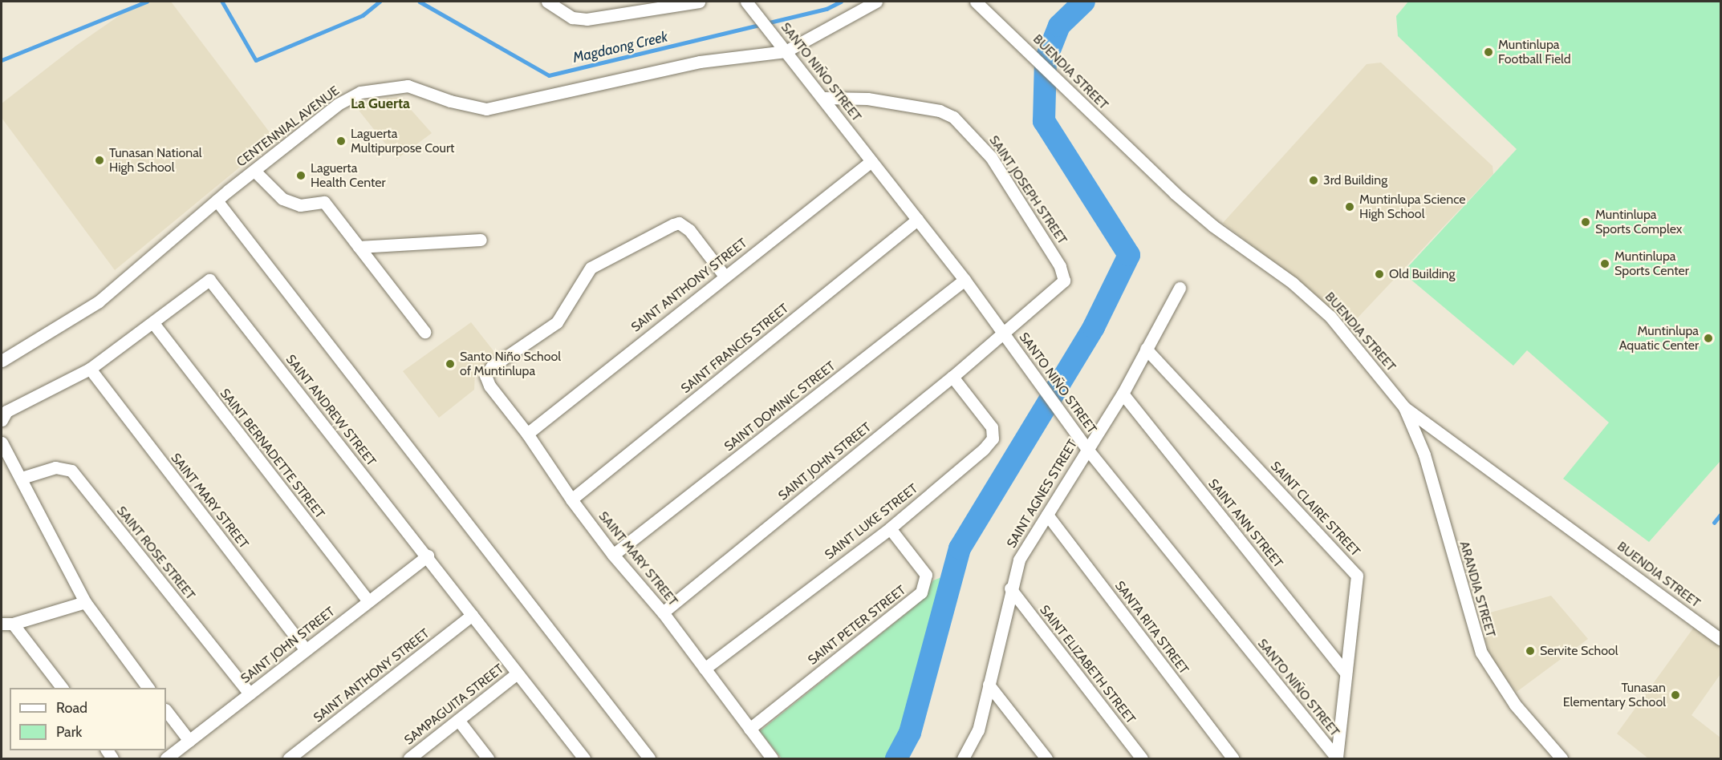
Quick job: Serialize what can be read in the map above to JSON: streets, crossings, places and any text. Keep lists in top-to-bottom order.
{
  "streets": {
    "street": [
      "SANTO NIÑO STREET",
      "BUENDIA STREET",
      "CENTENNIAL AVENUE",
      "SAINT JOSEPH STREET",
      "SAINT ANTHONY STREET",
      "SAINT FRANCIS STREET",
      "SAINT DOMINIC STREET",
      "SAINT ANDREW STREET",
      "SAINT BERNADETTE STREET",
      "SAINT JOHN STREET",
      "SAINT AGNES STREET",
      "SAINT MARY STREET",
      "SAINT CLAIRE STREET",
      "SAINT LUKE STREET",
      "SAINT ANN STREET",
      "SAINT ROSE STREET",
      "ARANDIA STREET",
      "SAINT PETER STREET",
      "SANTA RITA STREET",
      "SAINT ELIZABETH STREET",
      "SAMPAGUITA STREET"
    ]
  },
  "crossings": [
    ["SANTO NIÑO STREET", "CENTENNIAL AVENUE"],
    ["SANTO NIÑO STREET", "SAINT JOSEPH STREET"],
    ["SANTO NIÑO STREET", "SAINT ANTHONY STREET"],
    ["SANTO NIÑO STREET", "SAINT FRANCIS STREET"],
    ["SANTO NIÑO STREET", "SAINT DOMINIC STREET"],
    ["SANTO NIÑO STREET", "SAINT JOHN STREET"],
    ["SANTO NIÑO STREET", "SAINT AGNES STREET"],
    ["SANTO NIÑO STREET", "SAINT CLAIRE STREET"],
    ["BUENDIA STREET", "ARANDIA STREET"],
    ["SAINT JOSEPH STREET", "SAINT JOHN STREET"],
    ["SAINT ANTHONY STREET", "SAINT ANDREW STREET"],
    ["SAINT ANTHONY STREET", "SAINT MARY STREET"],
    ["SAINT FRANCIS STREET", "SAINT MARY STREET"],
    ["SAINT DOMINIC STREET", "SAINT MARY STREET"],
    ["SAINT ANDREW STREET", "SAINT BERNADETTE STREET"],
    ["SAINT ANDREW STREET", "SAINT JOHN STREET"],
    ["SAINT ANDREW STREET", "SAINT MARY STREET"],
    ["SAINT ANDREW STREET", "SAMPAGUITA STREET"],
    ["SAINT BERNADETTE STREET", "SAINT JOHN STREET"],
    ["SAINT JOHN STREET", "SAINT MARY STREET"],
    ["SAINT JOHN STREET", "SAINT LUKE STREET"],
    ["SAINT JOHN STREET", "SAINT ROSE STREET"],
    ["SAINT AGNES STREET", "SAINT CLAIRE STREET"],
    ["SAINT AGNES STREET", "SAINT ANN STREET"],
    ["SAINT AGNES STREET", "SANTA RITA STREET"],
    ["SAINT AGNES STREET", "SAINT ELIZABETH STREET"],
    ["SAINT MARY STREET", "SAINT LUKE STREET"],
    ["SAINT MARY STREET", "SAINT PETER STREET"],
    ["SAINT CLAIRE STREET", "SAINT ANN STREET"],
    ["SAINT LUKE STREET", "SAINT PETER STREET"]
  ],
  "districts": ["La Guerta"],
  "water": ["Magdaong Creek"],
  "places": [
    "Muntinlupa Football Field",
    "Laguerta Multipurpose Court",
    "Tunasan National High School",
    "Laguerta Health Center",
    "3rd Building",
    "Muntinlupa Science High School",
    "Muntinlupa Sports Complex",
    "Muntinlupa Sports Center",
    "Old Building",
    "Muntinlupa Aquatic Center",
    "Santo Niño School of Muntinlupa",
    "Servite School",
    "Tunasan Elementary School"
  ],
  "legend": ["Road", "Park"]
}
